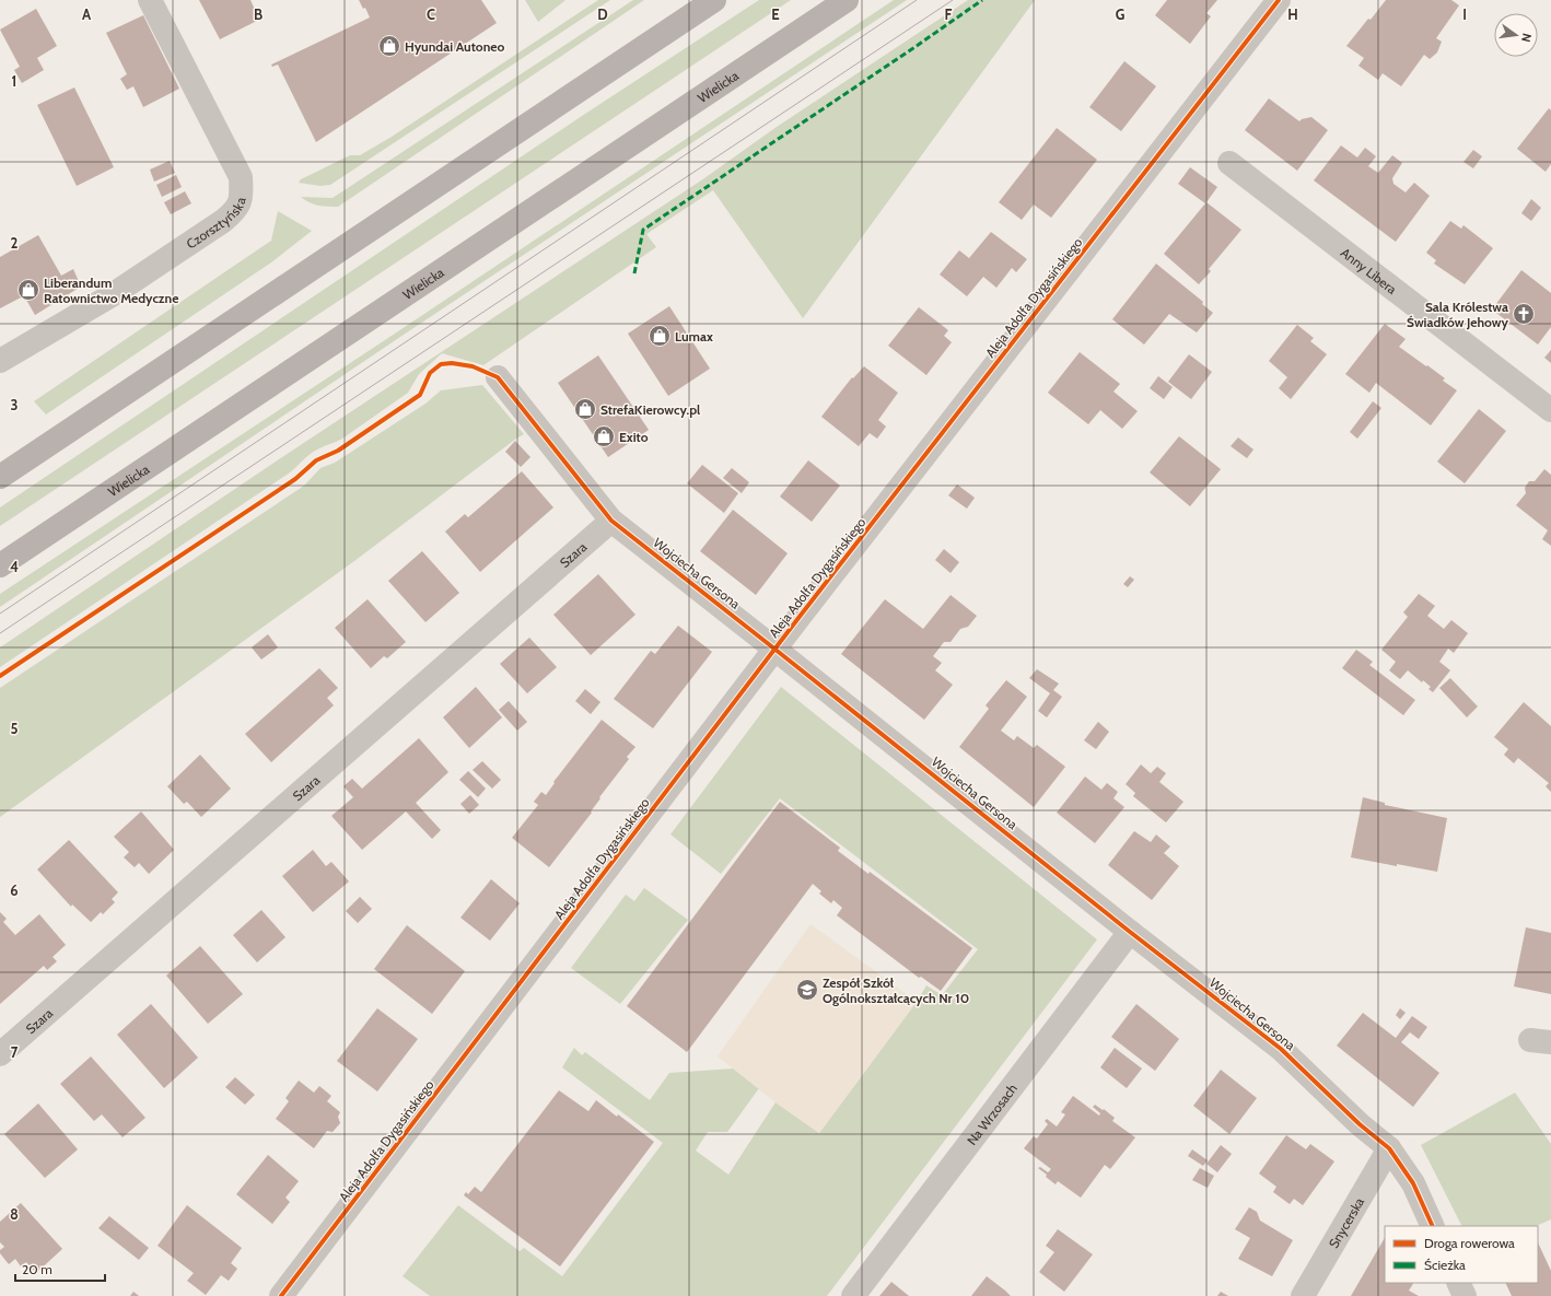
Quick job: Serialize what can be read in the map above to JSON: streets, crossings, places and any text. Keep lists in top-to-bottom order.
{
  "streets": {
    "main road": ["Wielicka"],
    "street": [
      "Czorsztyńska",
      "Anny Libera",
      "Aleja Adolfa Dygasińskiego",
      "Szara",
      "Wojciecha Gersona",
      "Na Wrzosach",
      "Snycerska"
    ]
  },
  "crossings": [
    ["Aleja Adolfa Dygasińskiego", "Wojciecha Gersona"],
    ["Szara", "Wojciecha Gersona"],
    ["Wojciecha Gersona", "Na Wrzosach"],
    ["Wojciecha Gersona", "Snycerska"]
  ],
  "places": {
    "shop": [
      "Hyundai Autoneo",
      "Liberandum Ratownictwo Medyczne",
      "Lumax",
      "StrefaKierowcy.pl",
      "Exito"
    ],
    "church": ["Sala Królestwa Świadków Jehowy"],
    "school or university": ["Zespół Szkół Ogólnokształcących Nr 10"]
  },
  "legend": ["Droga rowerowa", "Ścieżka"],
  "scale_bar": "20 m",
  "north": "right",
  "grid": {
    "columns": [
      "A",
      "B",
      "C",
      "D",
      "E",
      "F",
      "G",
      "H",
      "I"
    ],
    "rows": [
      "1",
      "2",
      "3",
      "4",
      "5",
      "6",
      "7",
      "8"
    ]
  }
}
